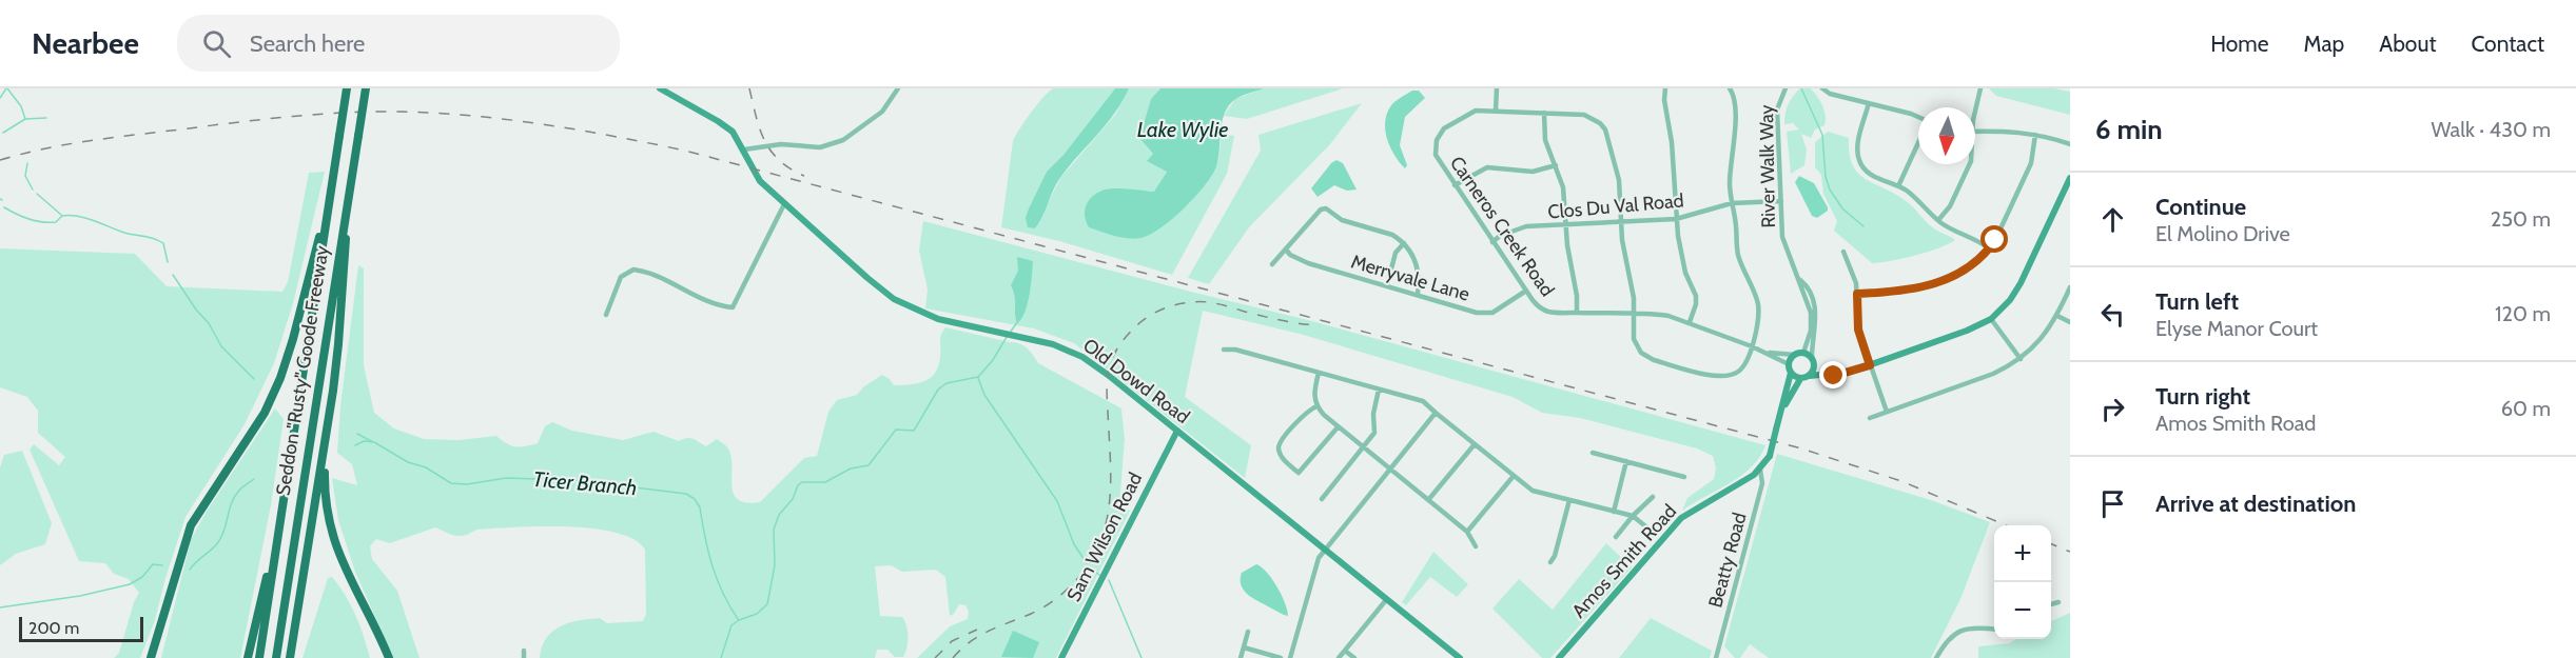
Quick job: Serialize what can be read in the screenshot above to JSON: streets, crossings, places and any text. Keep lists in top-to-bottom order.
{
  "streets": {
    "highway": ["Seddon \"Rusty\" Goode Freeway"],
    "street": [
      "River Walk Way",
      "Clos Du Val Road",
      "Carneros Creek Road",
      "Merryvale Lane",
      "Old Dowd Road",
      "Sam Wilson Road",
      "Beatty Road",
      "Amos Smith Road"
    ]
  },
  "crossings": [
    ["River Walk Way", "Clos Du Val Road"],
    ["River Walk Way", "Carneros Creek Road"],
    ["River Walk Way", "Amos Smith Road"],
    ["Clos Du Val Road", "Carneros Creek Road"],
    ["Carneros Creek Road", "Merryvale Lane"],
    ["Carneros Creek Road", "Amos Smith Road"],
    ["Old Dowd Road", "Sam Wilson Road"],
    ["Beatty Road", "Amos Smith Road"]
  ],
  "water": ["Lake Wylie", "Ticer Branch"],
  "scale_bar": "200 m",
  "north": "bottom",
  "page": {
    "header": "Nearbee",
    "search": "Search here",
    "nav": [
      "Home",
      "Map",
      "About",
      "Contact"
    ],
    "heading": ["6 min", "Walk · 430 m"],
    "list": [
      ["Continue", "El Molino Drive", "250 m"],
      ["Turn left", "Elyse Manor Court", "120 m"],
      ["Turn right", "Amos Smith Road", "60 m"],
      "Arrive at destination"
    ],
    "map_buttons": ["+", "−"],
    "scale": "200 m"
  }
}
